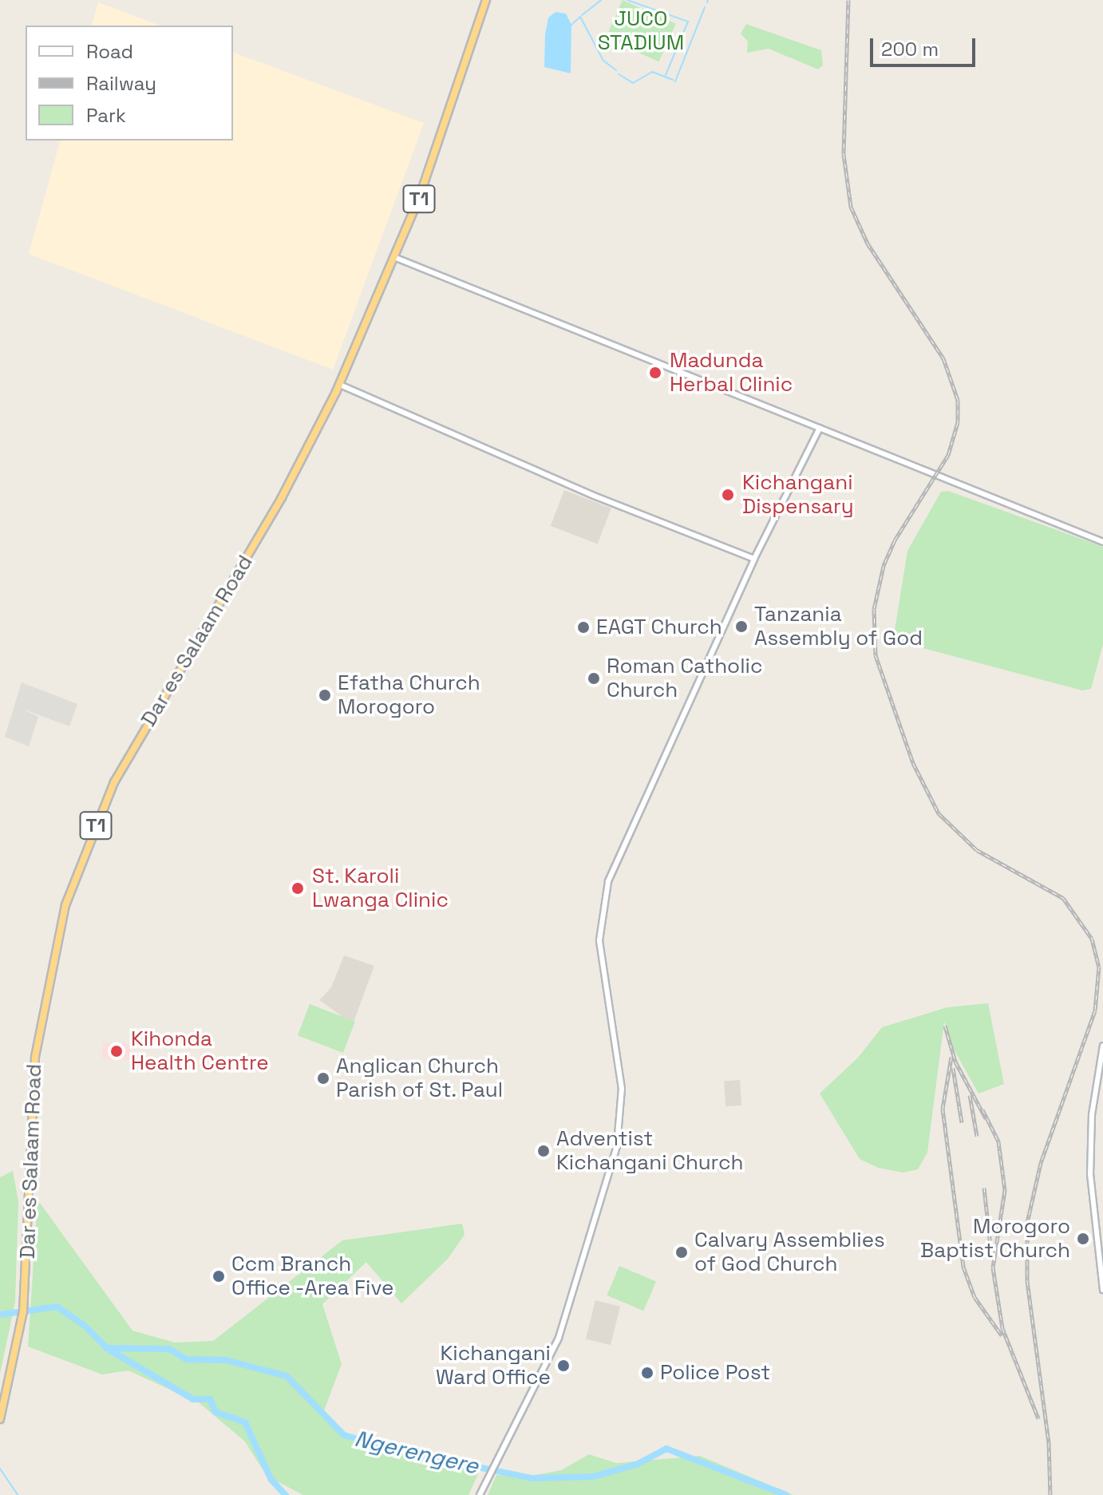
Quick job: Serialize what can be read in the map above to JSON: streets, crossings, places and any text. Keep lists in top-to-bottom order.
{
  "streets": {
    "highway": ["T1", "Dar es Salaam Road"]
  },
  "water": ["Ngerengere"],
  "parks": ["JUCO STADIUM"],
  "places": [
    "Madunda Herbal Clinic",
    "Kichangani Dispensary",
    "Tanzania Assembly of God",
    "EAGT Church",
    "Roman Catholic Church",
    "Efatha Church Morogoro",
    "St. Karoli Lwanga Clinic",
    "Kihonda Health Centre",
    "Anglican Church Parish of St. Paul",
    "Adventist Kichangani Church",
    "Morogoro Baptist Church",
    "Calvary Assemblies of God Church",
    "Ccm Branch Office -Area Five",
    "Kichangani Ward Office",
    "Police Post"
  ],
  "legend": ["Road", "Railway", "Park"],
  "scale_bar": "200 m"
}
